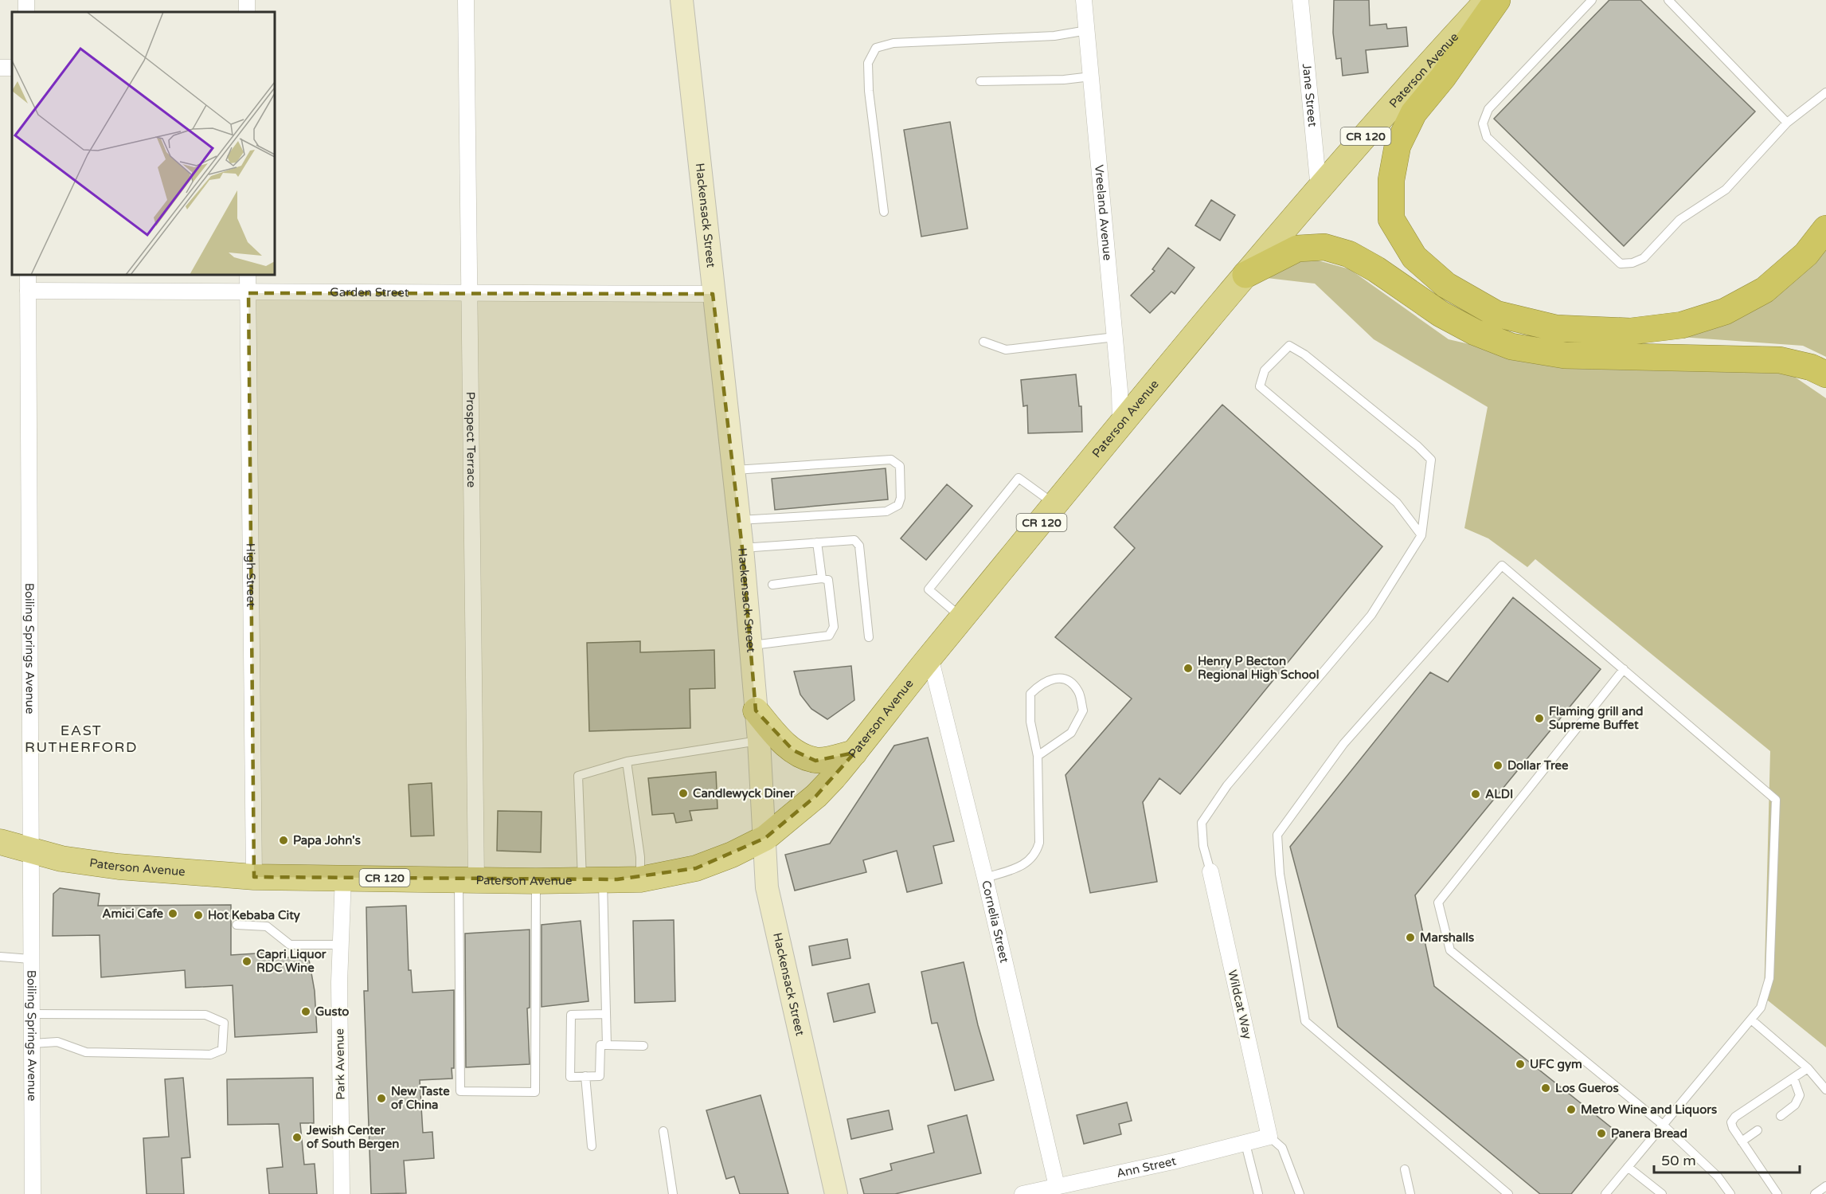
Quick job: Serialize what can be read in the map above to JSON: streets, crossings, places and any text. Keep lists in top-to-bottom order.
{
  "streets": {
    "main road": ["Paterson Avenue", "CR 120", "Hackensack Street"],
    "street": [
      "Jane Street",
      "Vreeland Avenue",
      "Garden Street",
      "Prospect Terrace",
      "High Street",
      "Boiling Springs Avenue",
      "Cornelia Street",
      "Wildcat Way",
      "Park Avenue",
      "Ann Street"
    ]
  },
  "crossings": [
    ["Paterson Avenue", "Jane Street"],
    ["Paterson Avenue", "Vreeland Avenue"],
    ["Paterson Avenue", "Hackensack Street"],
    ["Paterson Avenue", "Prospect Terrace"],
    ["Paterson Avenue", "High Street"],
    ["Paterson Avenue", "Boiling Springs Avenue"],
    ["Paterson Avenue", "Cornelia Street"],
    ["Paterson Avenue", "Park Avenue"],
    ["Hackensack Street", "Garden Street"],
    ["Garden Street", "Prospect Terrace"],
    ["Garden Street", "High Street"],
    ["Garden Street", "Boiling Springs Avenue"],
    ["Cornelia Street", "Ann Street"],
    ["Wildcat Way", "Ann Street"]
  ],
  "districts": ["EAST RUTHERFORD"],
  "places": [
    "Henry P Becton Regional High School",
    "Flaming grill and Supreme Buffet",
    "Dollar Tree",
    "Candlewyck Diner",
    "ALDI",
    "Papa John's",
    "Amici Cafe",
    "Hot Kebaba City",
    "Marshalls",
    "Capri Liquor RDC Wine",
    "Gusto",
    "UFC gym",
    "Los Gueros",
    "New Taste of China",
    "Metro Wine and Liquors",
    "Panera Bread",
    "Jewish Center of South Bergen"
  ],
  "scale_bar": "50 m"
}
